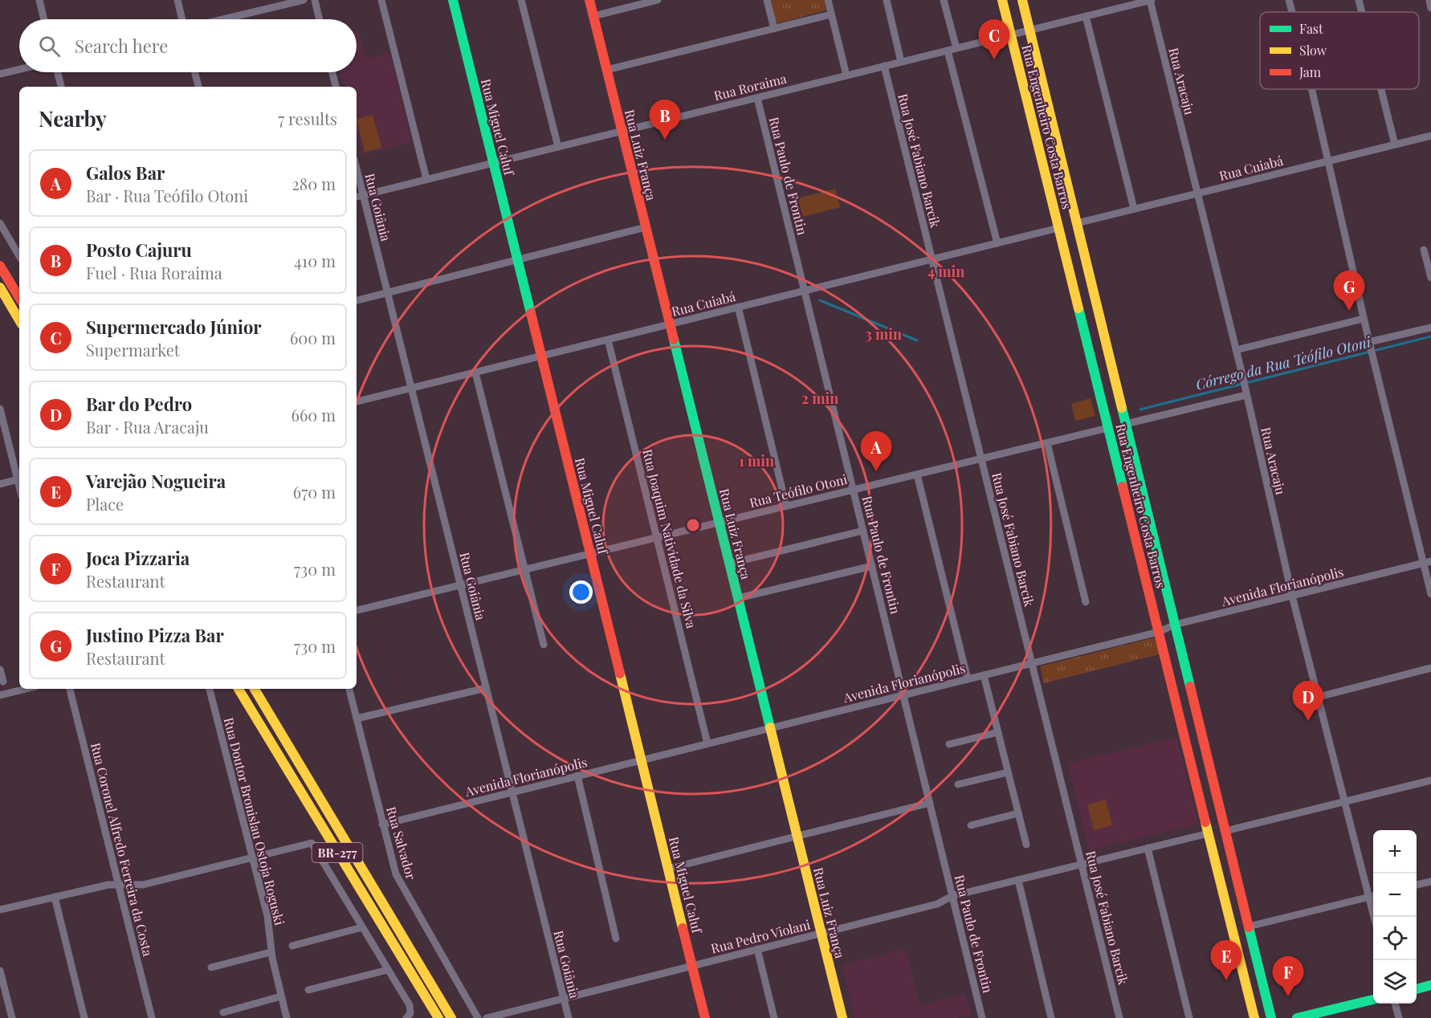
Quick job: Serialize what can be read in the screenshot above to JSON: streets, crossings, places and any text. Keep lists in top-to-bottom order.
{
  "streets": {
    "main road": [
      "Rua Miguel Caluf",
      "Rua Engenheiro Costa Barros",
      "Rua Luiz França",
      "BR-277"
    ],
    "street": [
      "Rua Aracaju",
      "Rua Roraima",
      "Rua José Fabiano Barcik",
      "Rua Cuiabá",
      "Rua Paulo de Frontin",
      "Rua Goiânia",
      "Rua Teófilo Otoni",
      "Rua Joaquim Natividade da Silva",
      "Avenida Florianópolis",
      "Rua Doutor Bronislau Ostoja Roguski",
      "Rua Salvador",
      "Rua Coronel Alfredo Ferreira da Costa",
      "Rua Pedro Violani"
    ]
  },
  "crossings": [
    ["Rua Aracaju", "Rua Roraima"],
    ["Rua Aracaju", "Rua Cuiabá"],
    ["Rua Aracaju", "Avenida Florianópolis"],
    ["Rua Roraima", "Rua Miguel Caluf"],
    ["Rua Roraima", "Rua Engenheiro Costa Barros"],
    ["Rua Roraima", "Rua Luiz França"],
    ["Rua Roraima", "Rua José Fabiano Barcik"],
    ["Rua Roraima", "Rua Paulo de Frontin"],
    ["Rua Roraima", "Rua Goiânia"],
    ["Rua Miguel Caluf", "Rua Cuiabá"],
    ["Rua Miguel Caluf", "Rua Teófilo Otoni"],
    ["Rua Miguel Caluf", "Avenida Florianópolis"],
    ["Rua Miguel Caluf", "Rua Pedro Violani"],
    ["Rua Engenheiro Costa Barros", "Rua Cuiabá"],
    ["Rua Engenheiro Costa Barros", "Rua Teófilo Otoni"],
    ["Rua Engenheiro Costa Barros", "Avenida Florianópolis"],
    ["Rua Engenheiro Costa Barros", "Rua Pedro Violani"],
    ["Rua Luiz França", "Rua Cuiabá"],
    ["Rua Luiz França", "Rua Teófilo Otoni"],
    ["Rua Luiz França", "Avenida Florianópolis"],
    ["Rua Luiz França", "Rua Pedro Violani"],
    ["Rua José Fabiano Barcik", "Rua Cuiabá"],
    ["Rua José Fabiano Barcik", "Rua Teófilo Otoni"],
    ["Rua José Fabiano Barcik", "Avenida Florianópolis"],
    ["Rua José Fabiano Barcik", "Rua Pedro Violani"],
    ["Rua Cuiabá", "Rua Paulo de Frontin"],
    ["Rua Cuiabá", "Rua Goiânia"],
    ["Rua Cuiabá", "Rua Joaquim Natividade da Silva"],
    ["Rua Paulo de Frontin", "Rua Teófilo Otoni"],
    ["Rua Paulo de Frontin", "Avenida Florianópolis"],
    ["Rua Paulo de Frontin", "Rua Pedro Violani"],
    ["Rua Goiânia", "Rua Teófilo Otoni"],
    ["Rua Goiânia", "Avenida Florianópolis"],
    ["Rua Goiânia", "Rua Pedro Violani"],
    ["Rua Teófilo Otoni", "Rua Joaquim Natividade da Silva"],
    ["Rua Joaquim Natividade da Silva", "Avenida Florianópolis"],
    ["Avenida Florianópolis", "Rua Salvador"]
  ],
  "water": ["Córrego da Rua Teófilo Otoni"],
  "legend": ["Fast", "Slow", "Jam"],
  "page": {
    "pins": [
      "C",
      "B",
      "G",
      "A",
      "D",
      "E",
      "F"
    ],
    "search": "Search here",
    "heading": ["Nearby", "7 results"],
    "list": [
      {
        "mark": "A",
        "name": "Galos Bar",
        "note": "Bar · Rua Teófilo Otoni",
        "value": "280 m"
      },
      {
        "mark": "B",
        "name": "Posto Cajuru",
        "note": "Fuel · Rua Roraima",
        "value": "410 m"
      },
      {
        "mark": "C",
        "name": "Supermercado Júnior",
        "note": "Supermarket",
        "value": "600 m"
      },
      {
        "mark": "D",
        "name": "Bar do Pedro",
        "note": "Bar · Rua Aracaju",
        "value": "660 m"
      },
      {
        "mark": "E",
        "name": "Varejão Nogueira",
        "note": "Place",
        "value": "670 m"
      },
      {
        "mark": "F",
        "name": "Joca Pizzaria",
        "note": "Restaurant",
        "value": "730 m"
      },
      {
        "mark": "G",
        "name": "Justino Pizza Bar",
        "note": "Restaurant",
        "value": "730 m"
      }
    ],
    "map_buttons": ["+", "−"]
  },
  "rings": [
    "4 min",
    "3 min",
    "2 min",
    "1 min"
  ]
}
